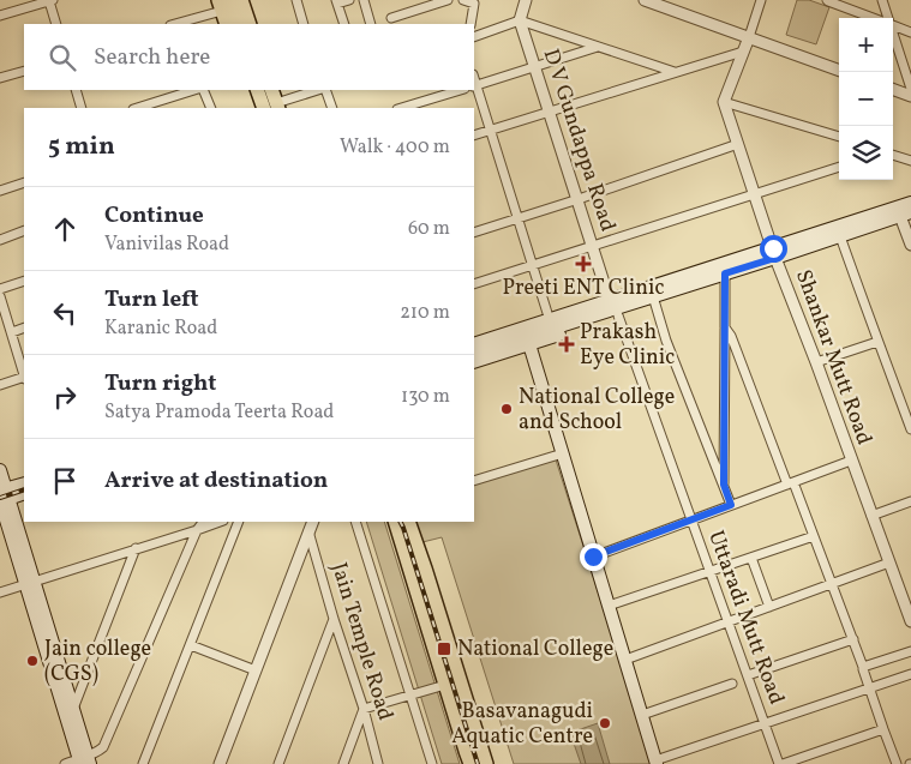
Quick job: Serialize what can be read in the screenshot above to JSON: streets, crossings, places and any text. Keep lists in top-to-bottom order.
{
  "streets": {
    "street": [
      "D V Gundappa Road",
      "Shankar Mutt Road",
      "Uttaradi Mutt Road",
      "Jain Temple Road"
    ]
  },
  "crossings": [
    ["D V Gundappa Road", "Uttaradi Mutt Road"]
  ],
  "places": {
    "health": ["Preeti ENT Clinic", "Prakash Eye Clinic"],
    "other": ["National College and School", "Jain college (CGS)", "Basavanagudi Aquatic Centre"],
    "transit": ["National College"]
  },
  "page": {
    "map_buttons": ["+", "−"],
    "search": "Search here",
    "heading": ["5 min", "Walk · 400 m"],
    "list": [
      ["Continue", "Vanivilas Road", "60 m"],
      ["Turn left", "Karanic Road", "210 m"],
      ["Turn right", "Satya Pramoda Teerta Road", "130 m"],
      "Arrive at destination"
    ]
  }
}
